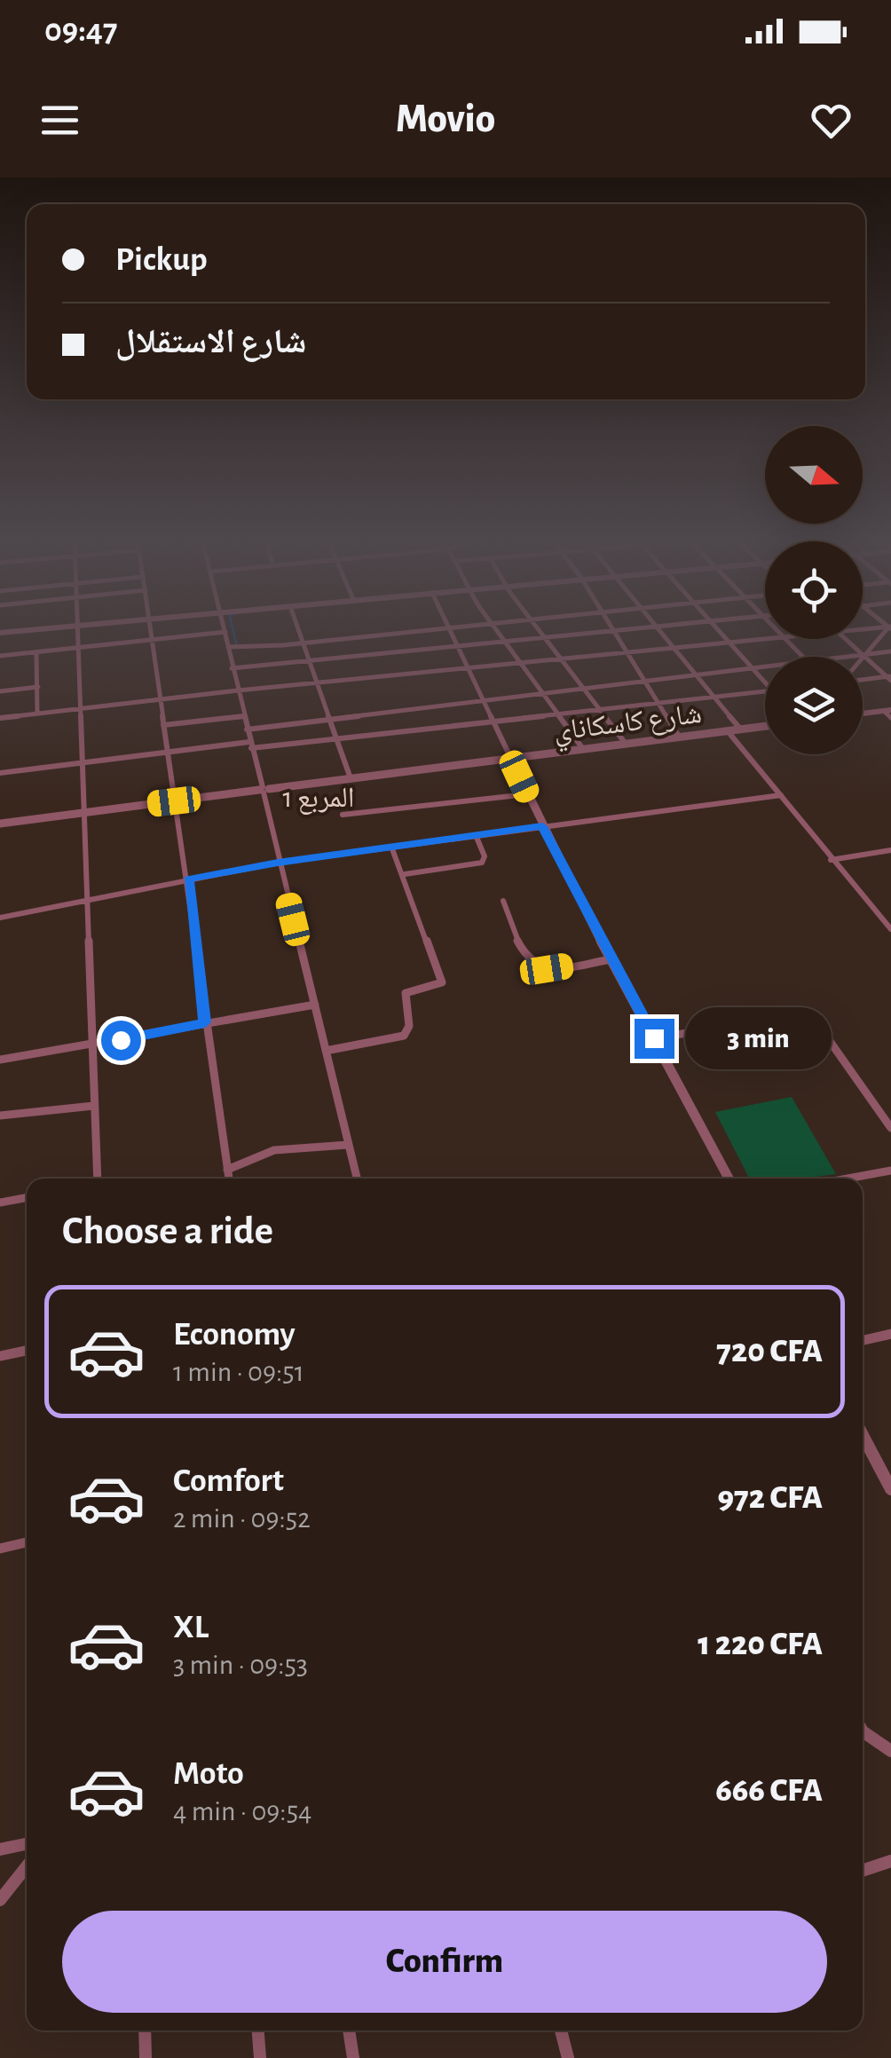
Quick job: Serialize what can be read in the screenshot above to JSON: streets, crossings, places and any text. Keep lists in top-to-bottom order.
{
  "streets": {
    "street": ["شارع كاسكاناي"]
  },
  "districts": ["المربع 1"],
  "north": "right",
  "page": {
    "status": "09:47",
    "header": "Movio",
    "banner": ["Pickup", "شارع الاستقلال"],
    "bubble": "3 min",
    "heading": "Choose a ride",
    "list": [
      {
        "name": "Economy",
        "note": "1 min · 09:51",
        "value": "720 CFA"
      },
      {
        "name": "Comfort",
        "note": "2 min · 09:52",
        "value": "972 CFA"
      },
      {
        "name": "XL",
        "note": "3 min · 09:53",
        "value": "1 220 CFA"
      },
      {
        "name": "Moto",
        "note": "4 min · 09:54",
        "value": "666 CFA"
      }
    ],
    "buttons": "Confirm"
  }
}
